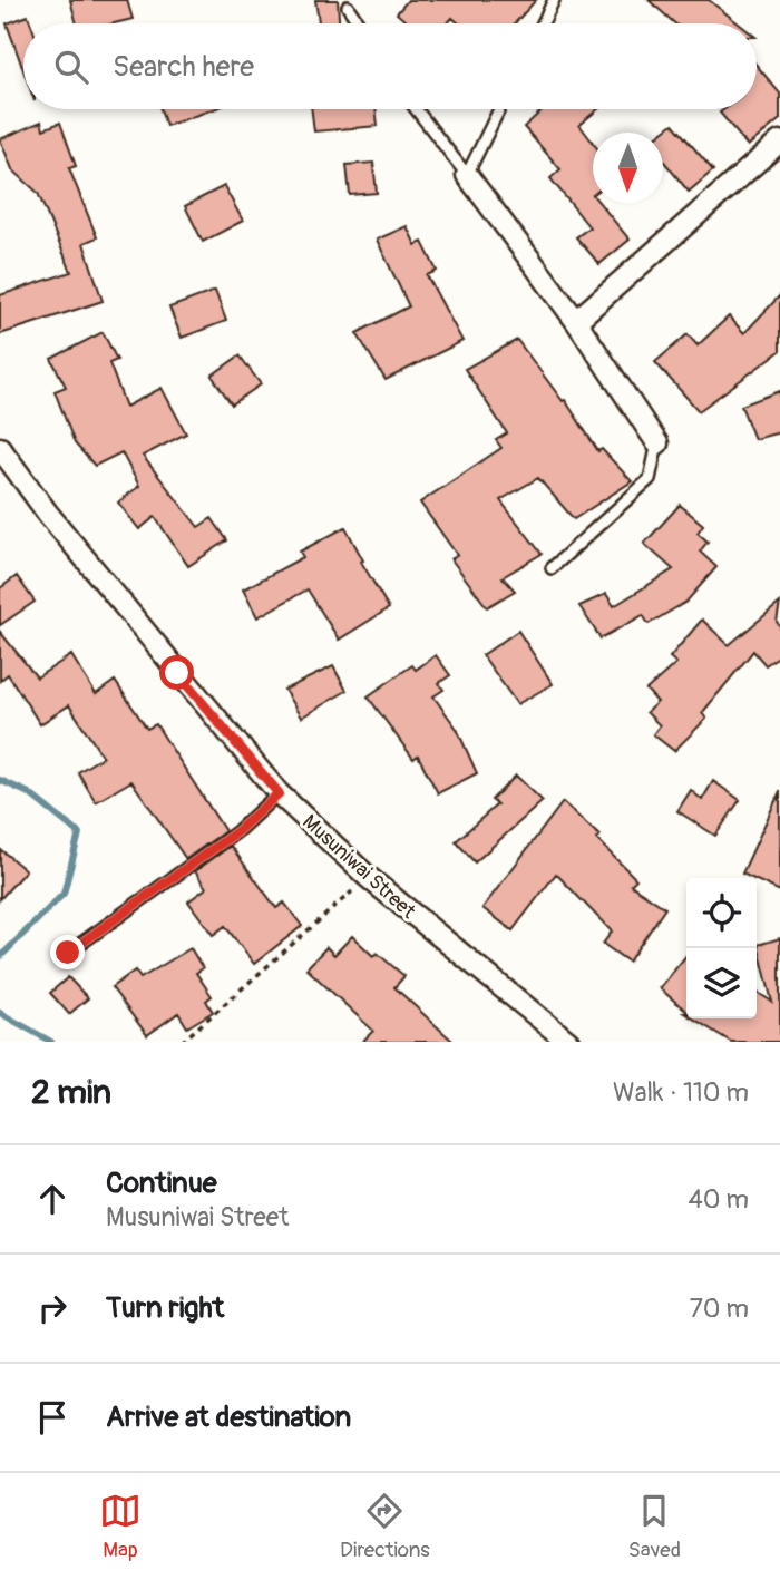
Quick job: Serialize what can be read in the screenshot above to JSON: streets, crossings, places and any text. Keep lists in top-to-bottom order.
{
  "streets": {
    "street": ["Musuniwai Street"]
  },
  "north": "bottom",
  "page": {
    "search": "Search here",
    "heading": ["2 min", "Walk · 110 m"],
    "list": [
      ["Continue", "Musuniwai Street", "40 m"],
      ["Turn right", "70 m"],
      "Arrive at destination"
    ],
    "nav": ["Map", "Directions", "Saved"]
  }
}
